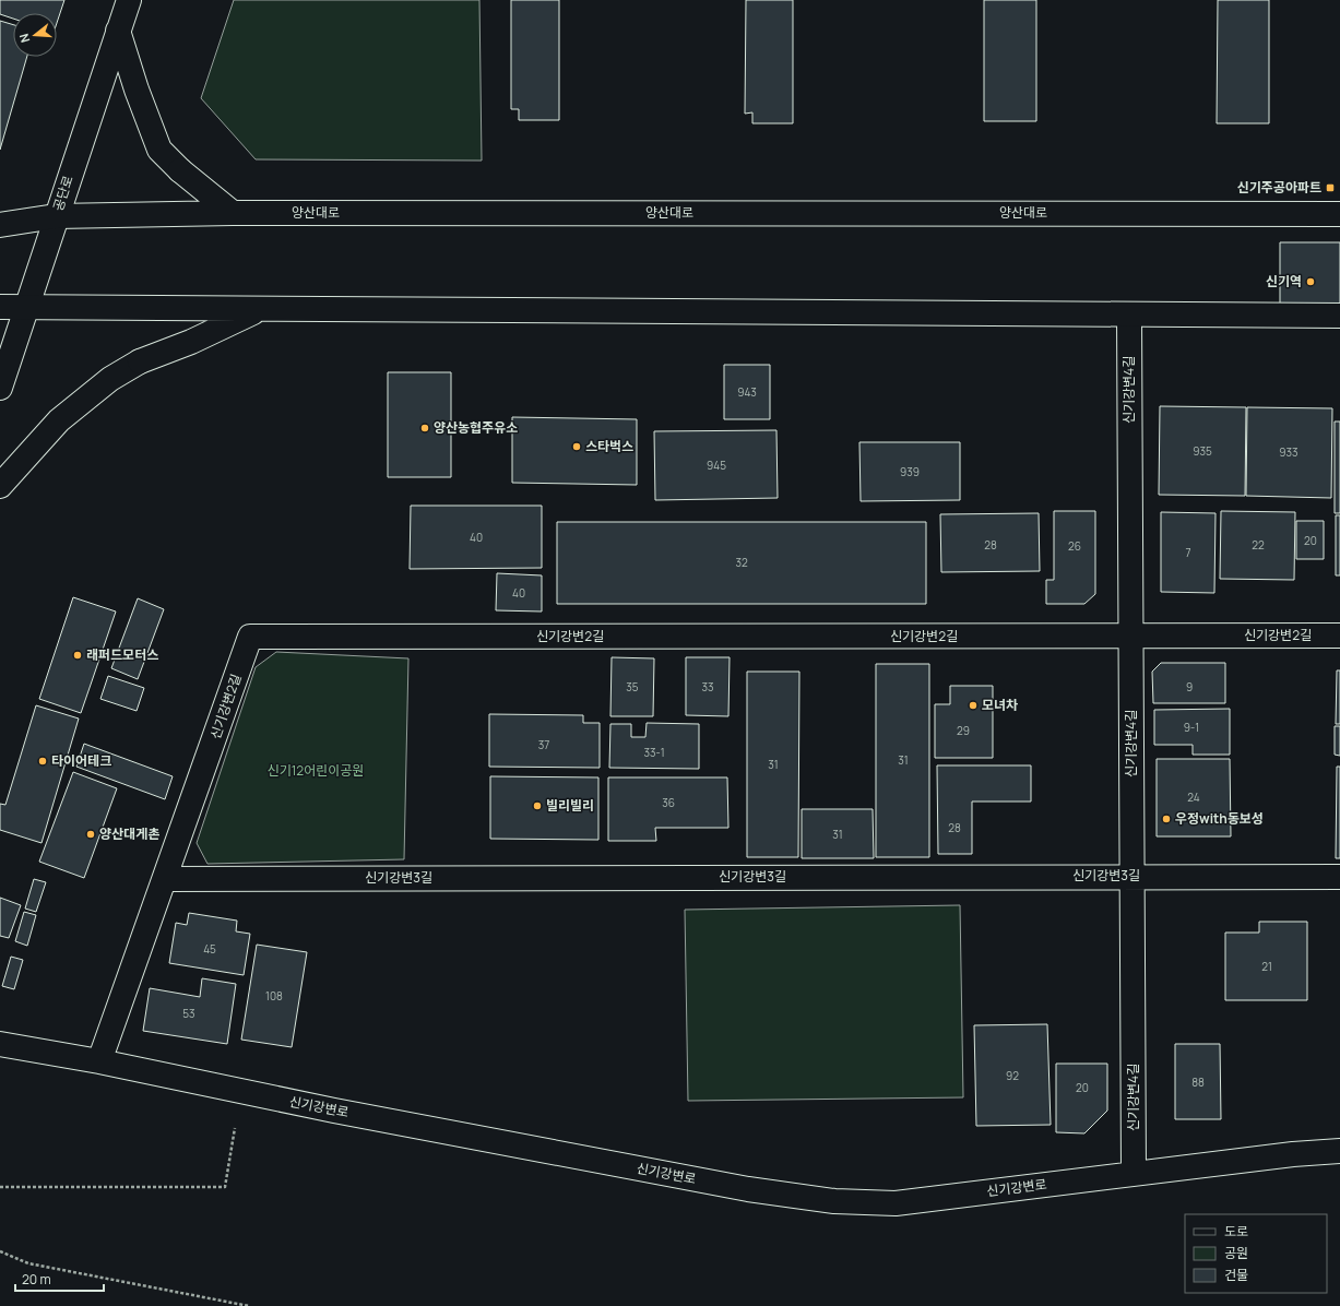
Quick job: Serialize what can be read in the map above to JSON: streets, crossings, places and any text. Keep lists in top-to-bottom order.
{
  "streets": {
    "street": [
      "공단로",
      "양산대로",
      "신기강변4길",
      "신기강변2길",
      "신기강변3길",
      "신기강변로"
    ]
  },
  "crossings": [
    ["공단로", "양산대로"],
    ["신기강변4길", "신기강변2길"],
    ["신기강변4길", "신기강변3길"],
    ["신기강변4길", "신기강변로"],
    ["신기강변2길", "신기강변3길"],
    ["신기강변2길", "신기강변로"]
  ],
  "parks": ["신기12어린이공원"],
  "places": {
    "transit": ["신기주공아파트"],
    "other": [
      "신기역",
      "양산농협주유소",
      "스타벅스",
      "래퍼드모터스",
      "모녀차",
      "타이어테크",
      "빌리빌리",
      "우정with동보성",
      "양산대게촌"
    ]
  },
  "house_numbers": [
    "943",
    "935",
    "933",
    "945",
    "939",
    "40",
    "20",
    "28",
    "22",
    "26",
    "7",
    "32",
    "40",
    "35",
    "33",
    "9",
    "9-1",
    "29",
    "37",
    "33-1",
    "31",
    "31",
    "24",
    "36",
    "28",
    "31",
    "45",
    "21",
    "108",
    "53",
    "92",
    "88",
    "20"
  ],
  "legend": ["도로", "공원", "건물"],
  "scale_bar": "20 m",
  "north": "left"
}
